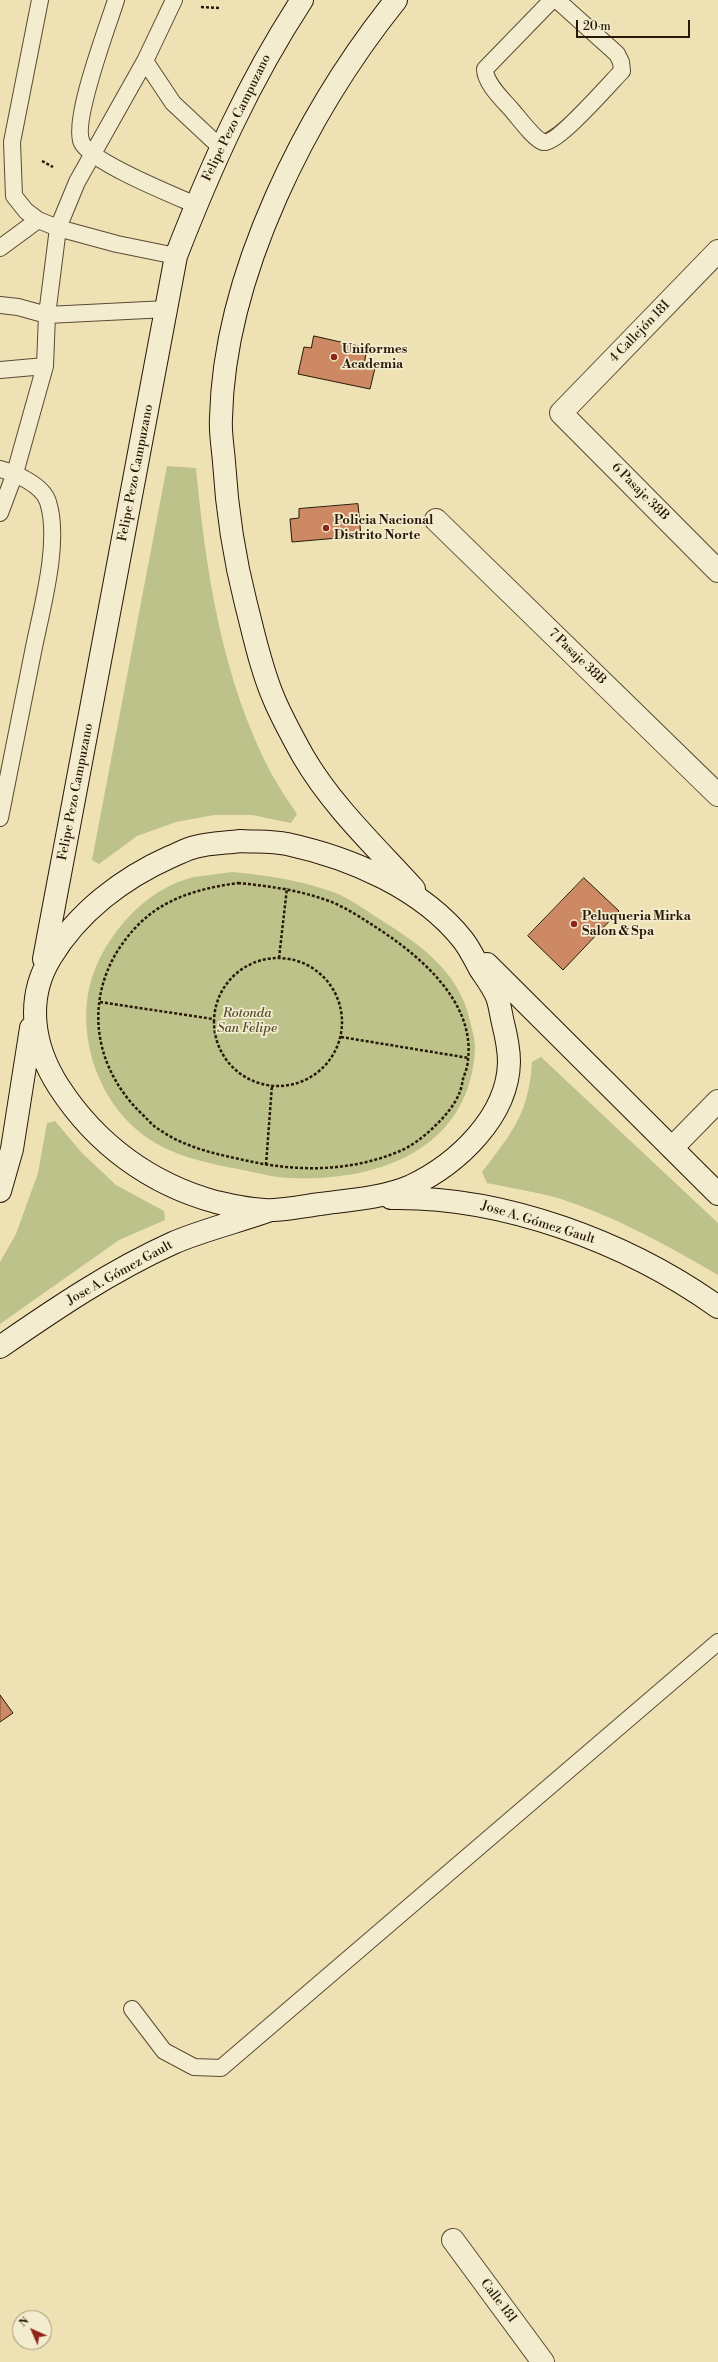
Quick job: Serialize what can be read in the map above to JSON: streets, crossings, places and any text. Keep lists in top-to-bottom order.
{
  "streets": {
    "main road": [
      "Felipe Pezo Campuzano",
      "4 Callejón 18I",
      "6 Pasaje 38B",
      "7 Pasaje 38B",
      "Jose A. Gómez Gault",
      "Calle 18I"
    ]
  },
  "crossings": [
    ["4 Callejón 18I", "6 Pasaje 38B"]
  ],
  "parks": ["Rotonda San Felipe"],
  "places": ["Uniformes Academia", "Policia Nacional Distrito Norte", "Peluqueria Mirka Salon & Spa"],
  "scale_bar": "20 m",
  "north": "top left"
}
